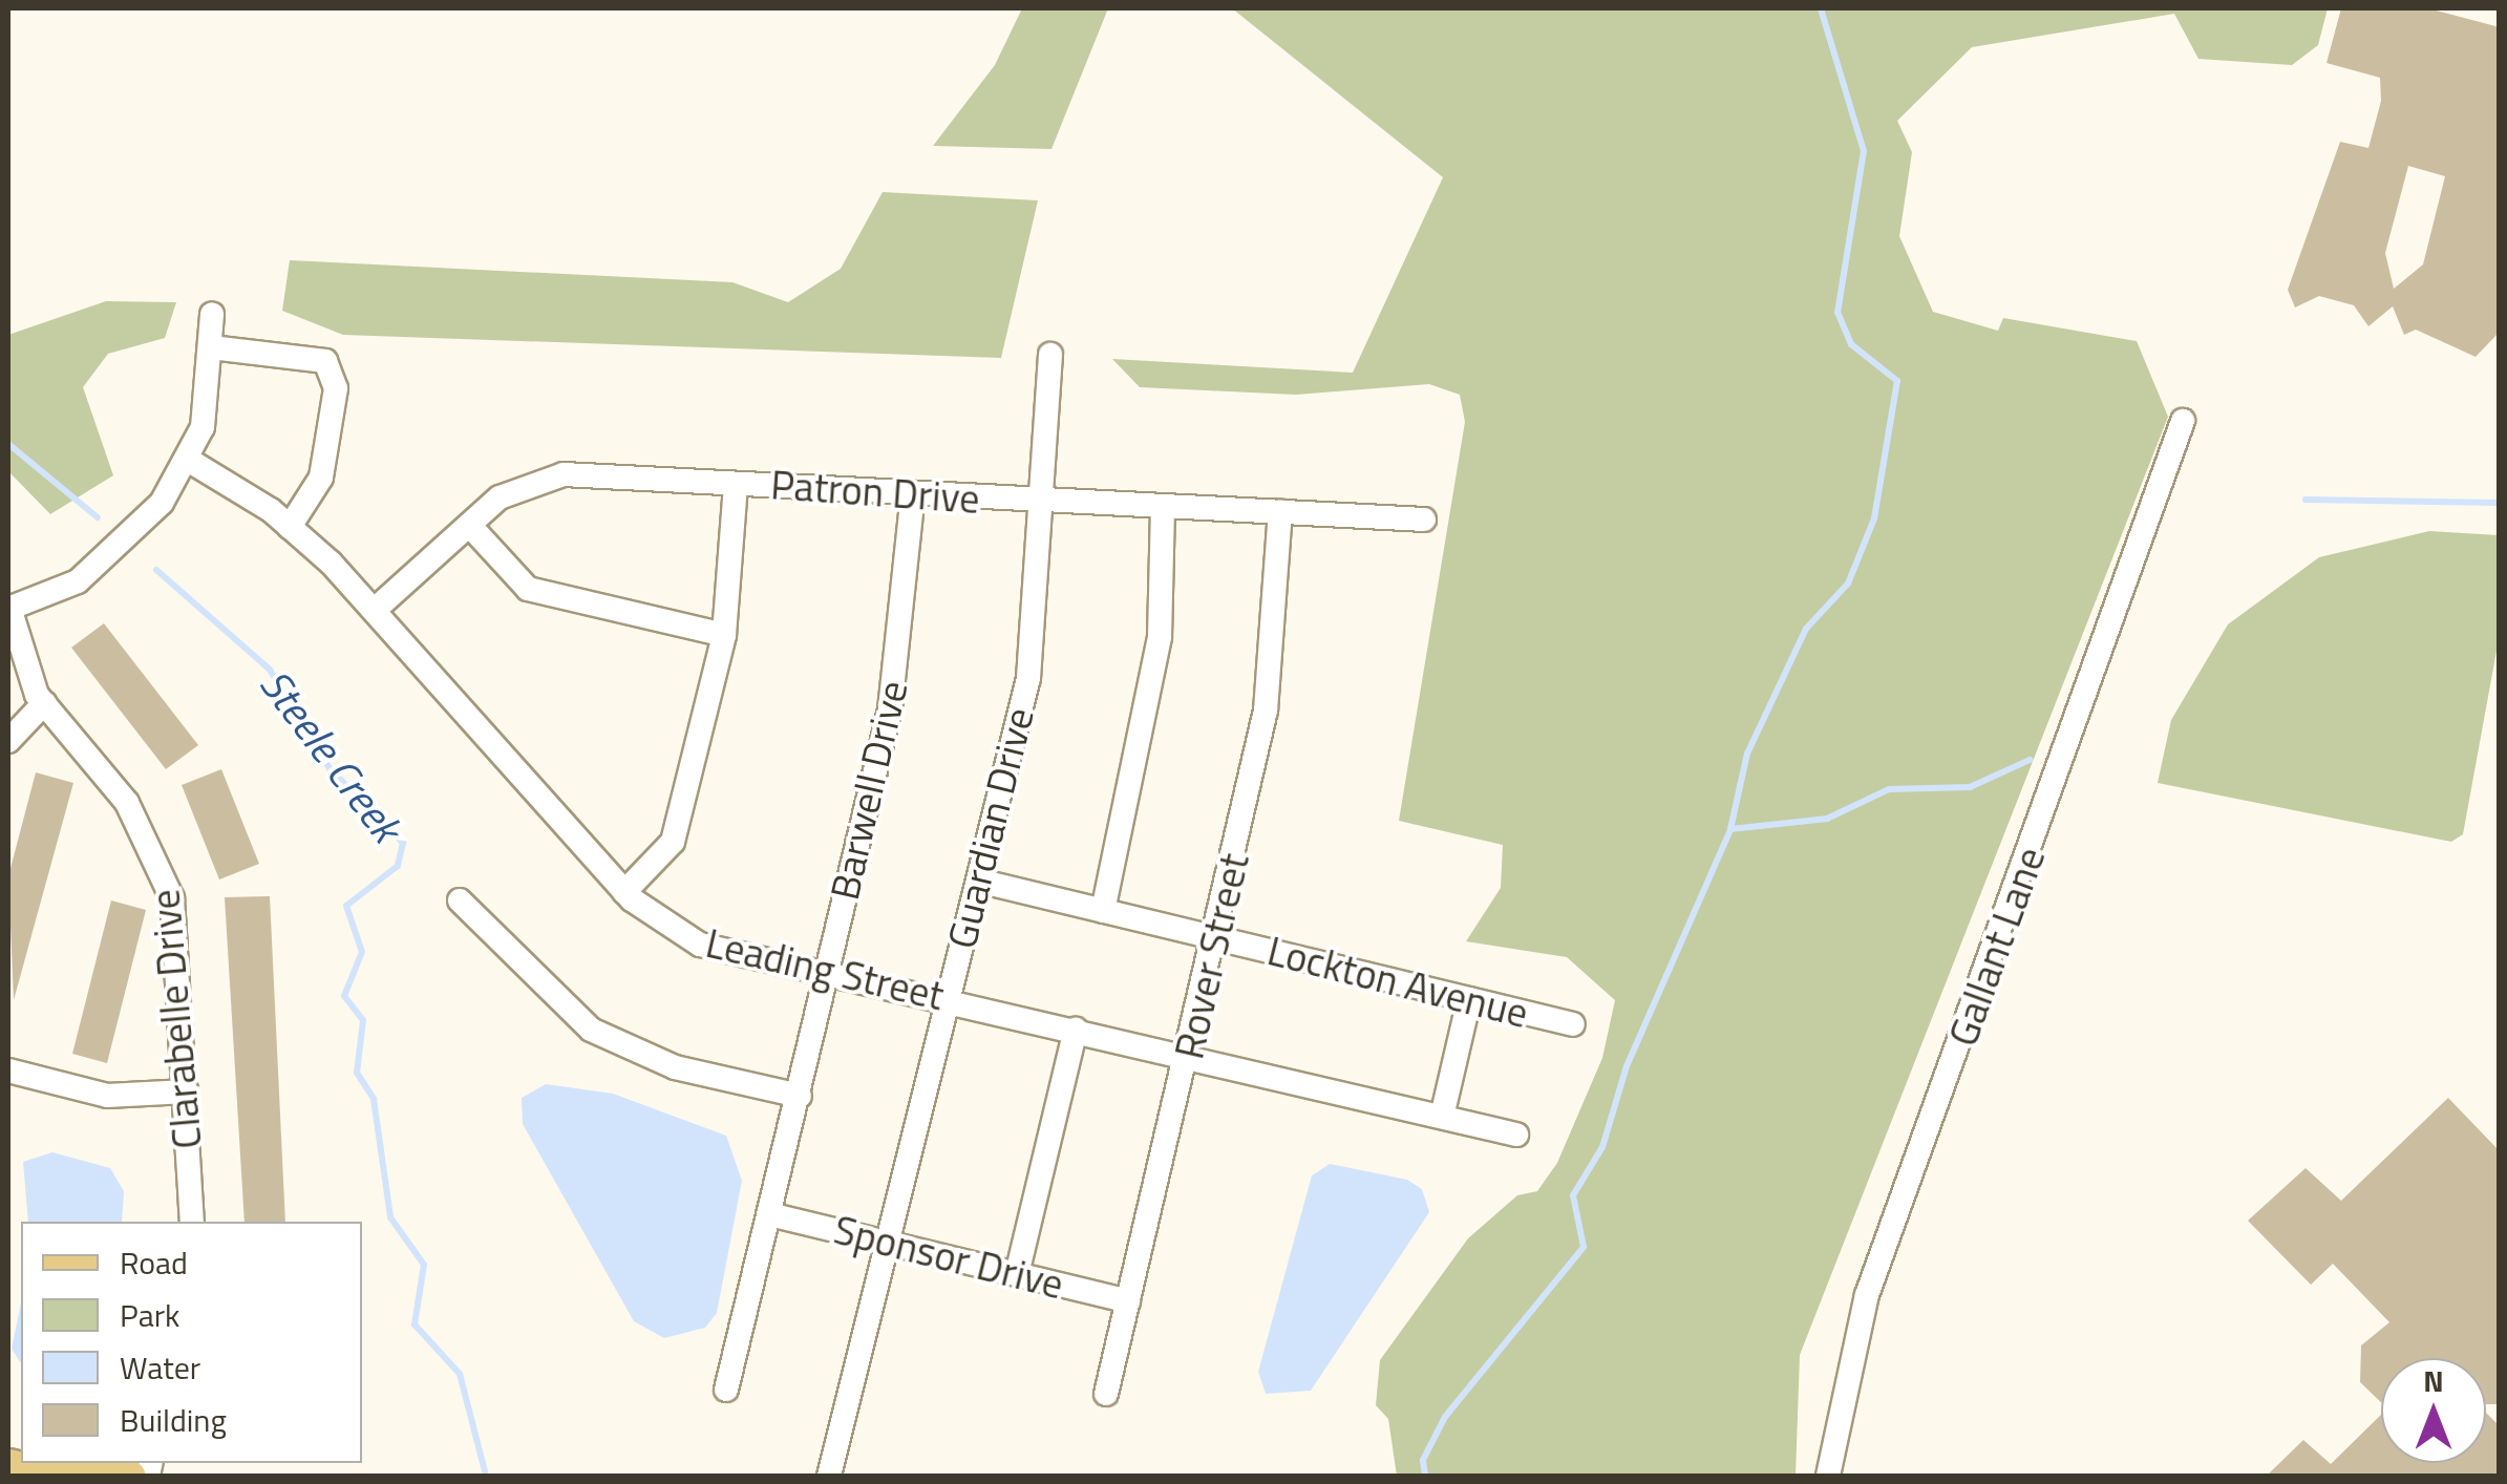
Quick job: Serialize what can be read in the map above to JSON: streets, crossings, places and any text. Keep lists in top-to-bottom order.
{
  "streets": {
    "street": [
      "Patron Drive",
      "Barwell Drive",
      "Guardian Drive",
      "Gallant Lane",
      "Rover Street",
      "Leading Street",
      "Lockton Avenue",
      "Clarabelle Drive",
      "Sponsor Drive"
    ]
  },
  "crossings": [
    ["Patron Drive", "Barwell Drive"],
    ["Patron Drive", "Guardian Drive"],
    ["Patron Drive", "Rover Street"],
    ["Patron Drive", "Leading Street"],
    ["Barwell Drive", "Leading Street"],
    ["Barwell Drive", "Sponsor Drive"],
    ["Guardian Drive", "Leading Street"],
    ["Guardian Drive", "Lockton Avenue"],
    ["Guardian Drive", "Sponsor Drive"],
    ["Rover Street", "Leading Street"],
    ["Rover Street", "Lockton Avenue"],
    ["Rover Street", "Sponsor Drive"]
  ],
  "water": ["Steele Creek"],
  "legend": [
    "Road",
    "Park",
    "Water",
    "Building"
  ],
  "north": "top"
}
